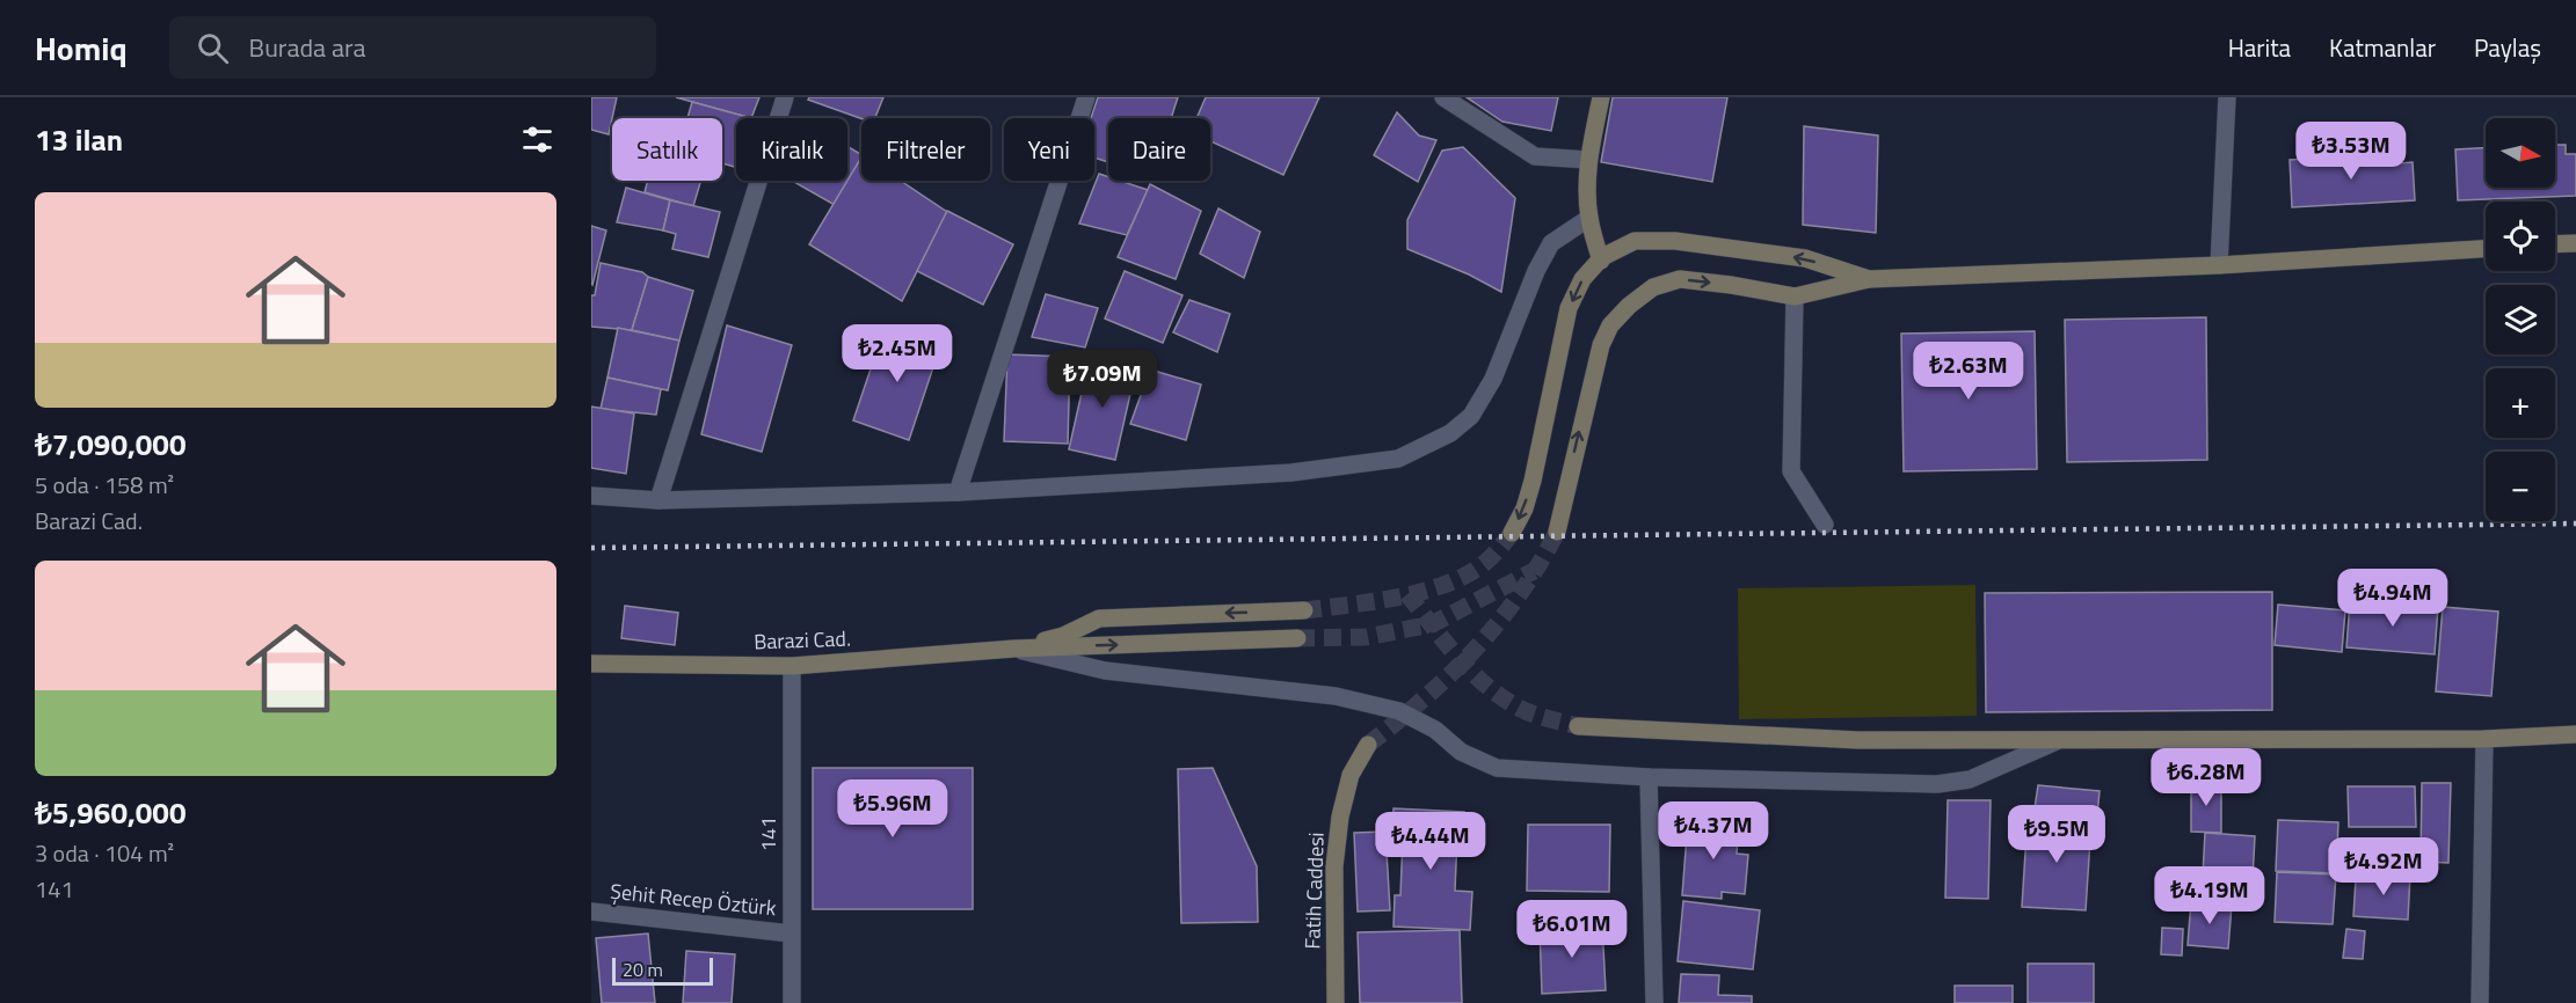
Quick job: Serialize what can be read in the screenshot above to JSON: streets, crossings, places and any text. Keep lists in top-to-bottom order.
{
  "streets": {
    "street": [
      "Barazi Cad.",
      "141",
      "Fatih Caddesi",
      "Şehit Recep Öztürk"
    ]
  },
  "crossings": [
    ["Barazi Cad.", "141"],
    ["141", "Şehit Recep Öztürk"]
  ],
  "scale_bar": "20 m",
  "north": "right",
  "page": {
    "header": "Homiq",
    "search": "Burada ara",
    "nav": ["Harita", "Katmanlar", "Paylaş"],
    "heading": "13 ilan",
    "map_buttons": ["+", "−"],
    "chip": [
      "Satılık",
      "Kiralık",
      "Filtreler",
      "Yeni",
      "Daire"
    ],
    "price": [
      "₺3.53M",
      "₺2.45M",
      "₺2.63M",
      "₺7.09M",
      "₺4.94M",
      "₺6.28M",
      "₺5.96M",
      "₺4.37M",
      "₺9.5M",
      "₺4.44M",
      "₺4.92M",
      "₺4.19M",
      "₺6.01M"
    ],
    "list": [
      {
        "name": "₺7,090,000",
        "note": "5 oda · 158 m² · Barazi Cad."
      },
      {
        "name": "₺5,960,000",
        "note": "3 oda · 104 m² · 141"
      }
    ],
    "scale": "20 m"
  }
}
